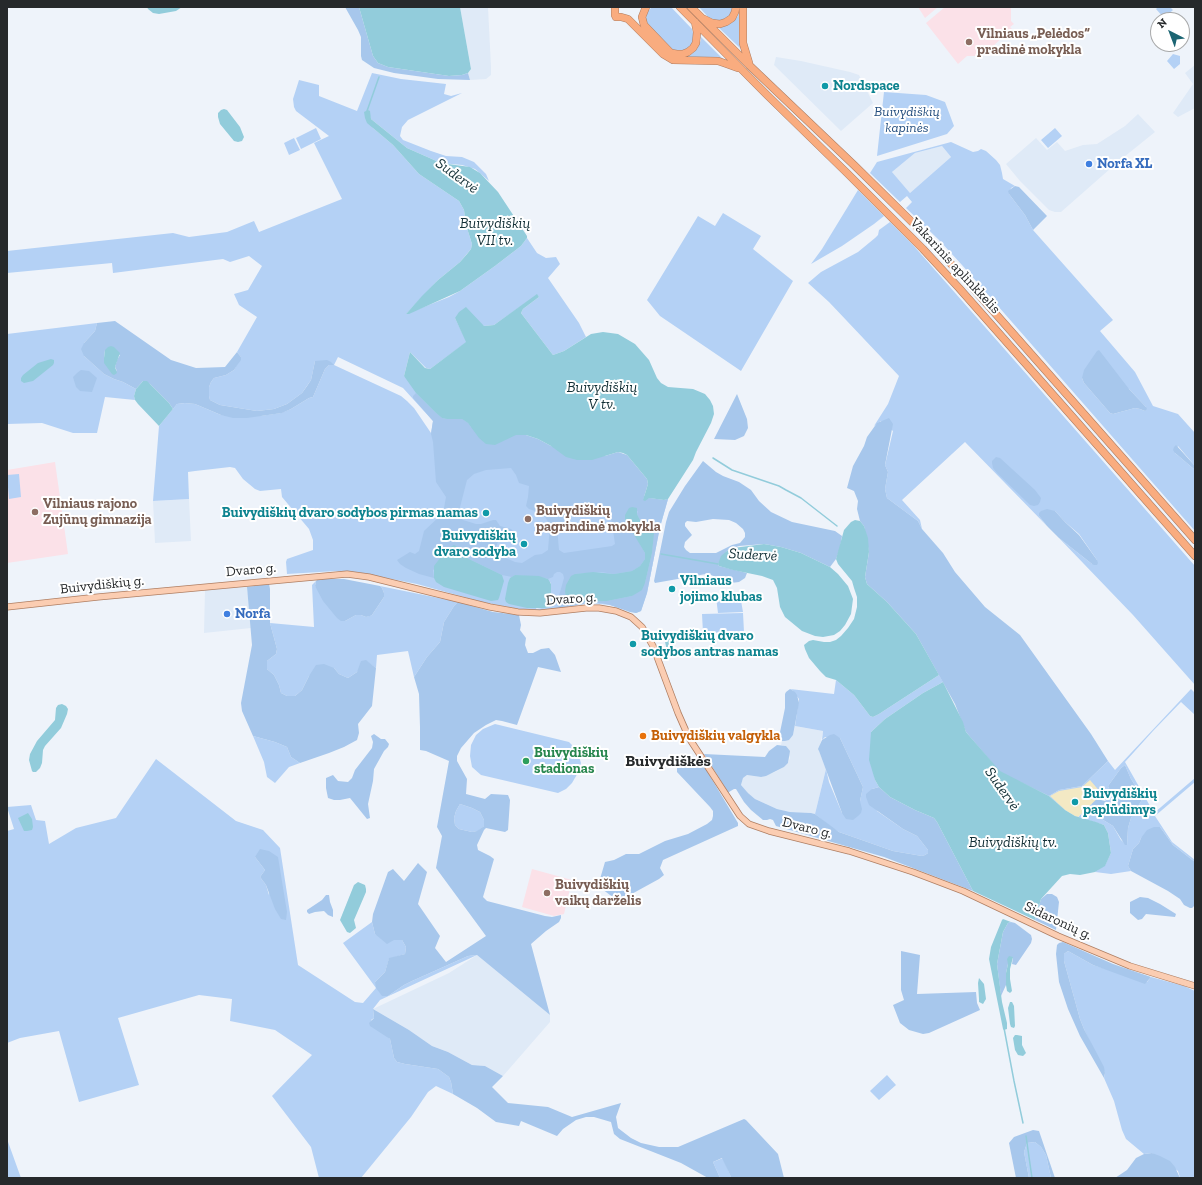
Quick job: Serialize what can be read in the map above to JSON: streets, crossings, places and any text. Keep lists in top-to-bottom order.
{
  "streets": {
    "highway": ["Vakarinis aplinkkelis"],
    "main road": ["Dvaro g.", "Buivydiškių g.", "Sidaronių g."]
  },
  "crossings": [
    ["Dvaro g.", "Buivydiškių g."],
    ["Dvaro g.", "Sidaronių g."]
  ],
  "districts": ["Buivydiškės"],
  "water": [
    "Sudervė",
    "Buivydiškių VII tv.",
    "Buivydiškių V tv.",
    "Buivydiškių tv."
  ],
  "parks": ["Buivydiškių kapinės"],
  "places": [
    "Vilniaus „Pelėdos“ pradinė mokykla",
    "Nordspace",
    "Norfa XL",
    "Vilniaus rajono Zujūnų gimnazija",
    "Buivydiškių dvaro sodybos pirmas namas",
    "Buivydiškių pagrindinė mokykla",
    "Buivydiškių dvaro sodyba",
    "Vilniaus jojimo klubas",
    "Norfa",
    "Buivydiškių dvaro sodybos antras namas",
    "Buivydiškių valgykla",
    "Buivydiškių stadionas",
    "Buivydiškių paplūdimys",
    "Buivydiškių vaikų darželis"
  ],
  "north": "top left"
}
